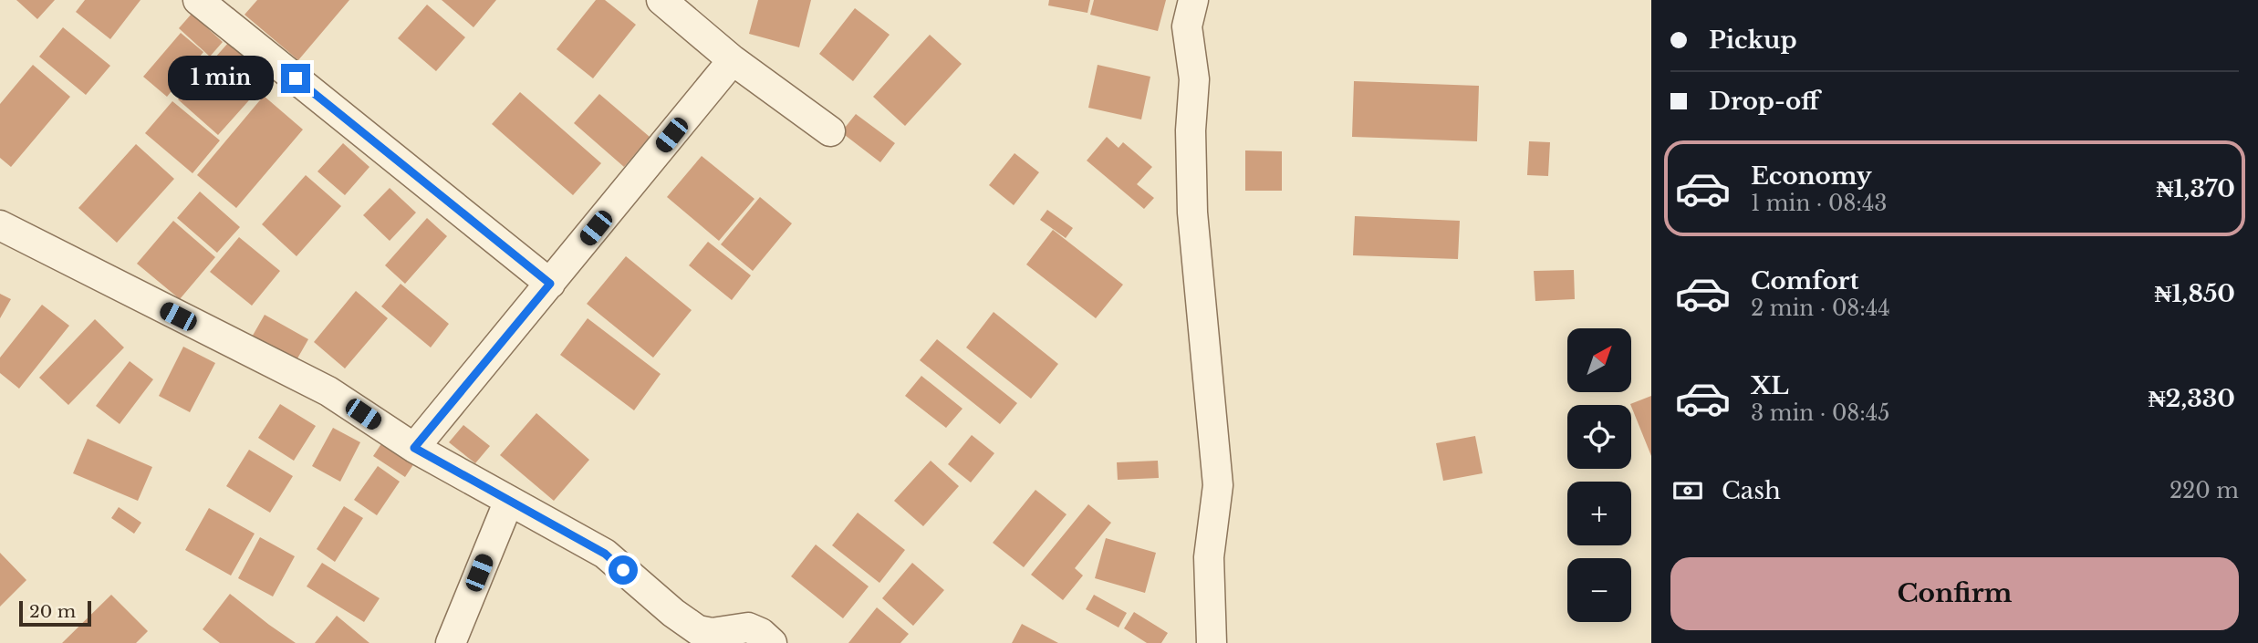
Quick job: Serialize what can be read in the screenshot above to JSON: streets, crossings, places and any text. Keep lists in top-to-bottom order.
{
  "scale_bar": "20 m",
  "north": "top right",
  "page": {
    "banner": ["Pickup", "Drop-off"],
    "bubble": "1 min",
    "list": [
      {
        "name": "Economy",
        "note": "1 min · 08:43",
        "value": "₦1,370"
      },
      {
        "name": "Comfort",
        "note": "2 min · 08:44",
        "value": "₦1,850"
      },
      {
        "name": "XL",
        "note": "3 min · 08:45",
        "value": "₦2,330"
      }
    ],
    "map_buttons": ["+", "−"],
    "pay": ["Cash", "220 m"],
    "buttons": "Confirm",
    "scale": "20 m"
  }
}
